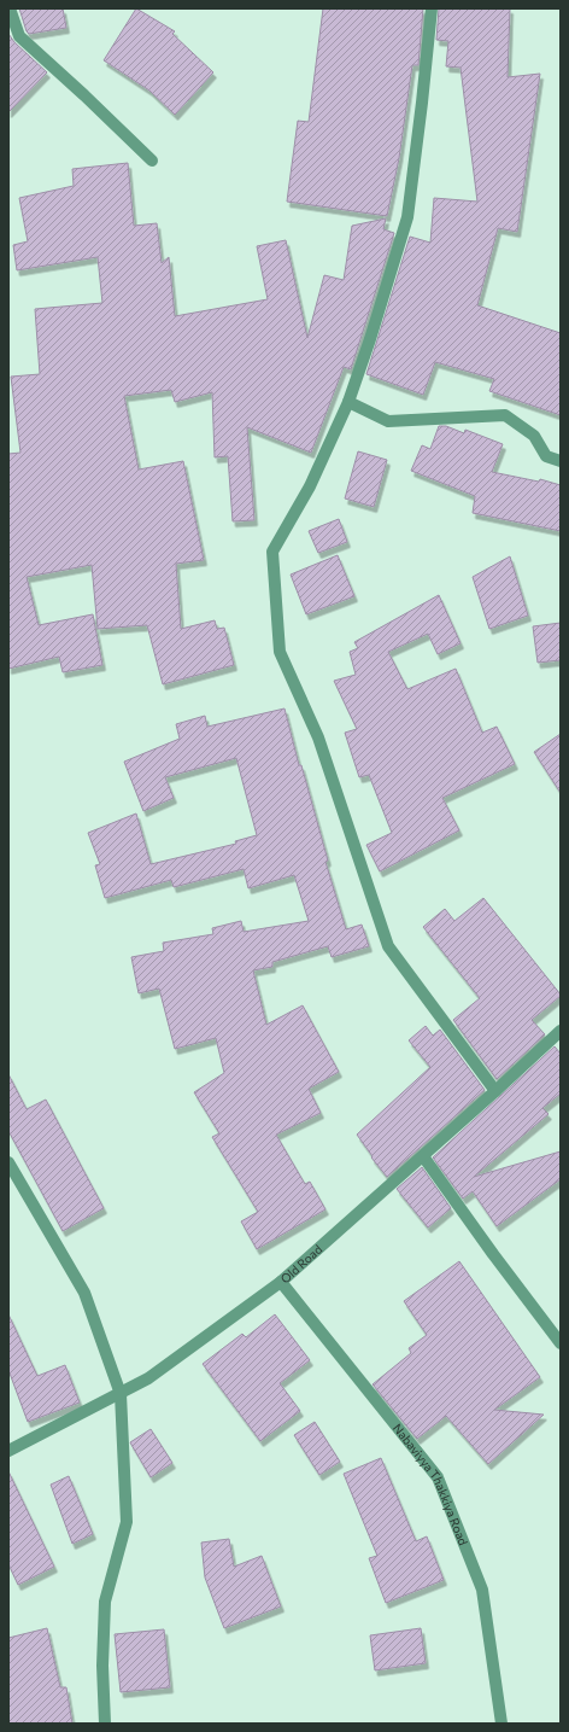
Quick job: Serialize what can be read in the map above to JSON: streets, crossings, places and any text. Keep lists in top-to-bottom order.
{
  "streets": {
    "street": ["Old Road", "Nabaviyya Thakkiya Road"]
  },
  "crossings": [
    ["Old Road", "Nabaviyya Thakkiya Road"]
  ]
}
